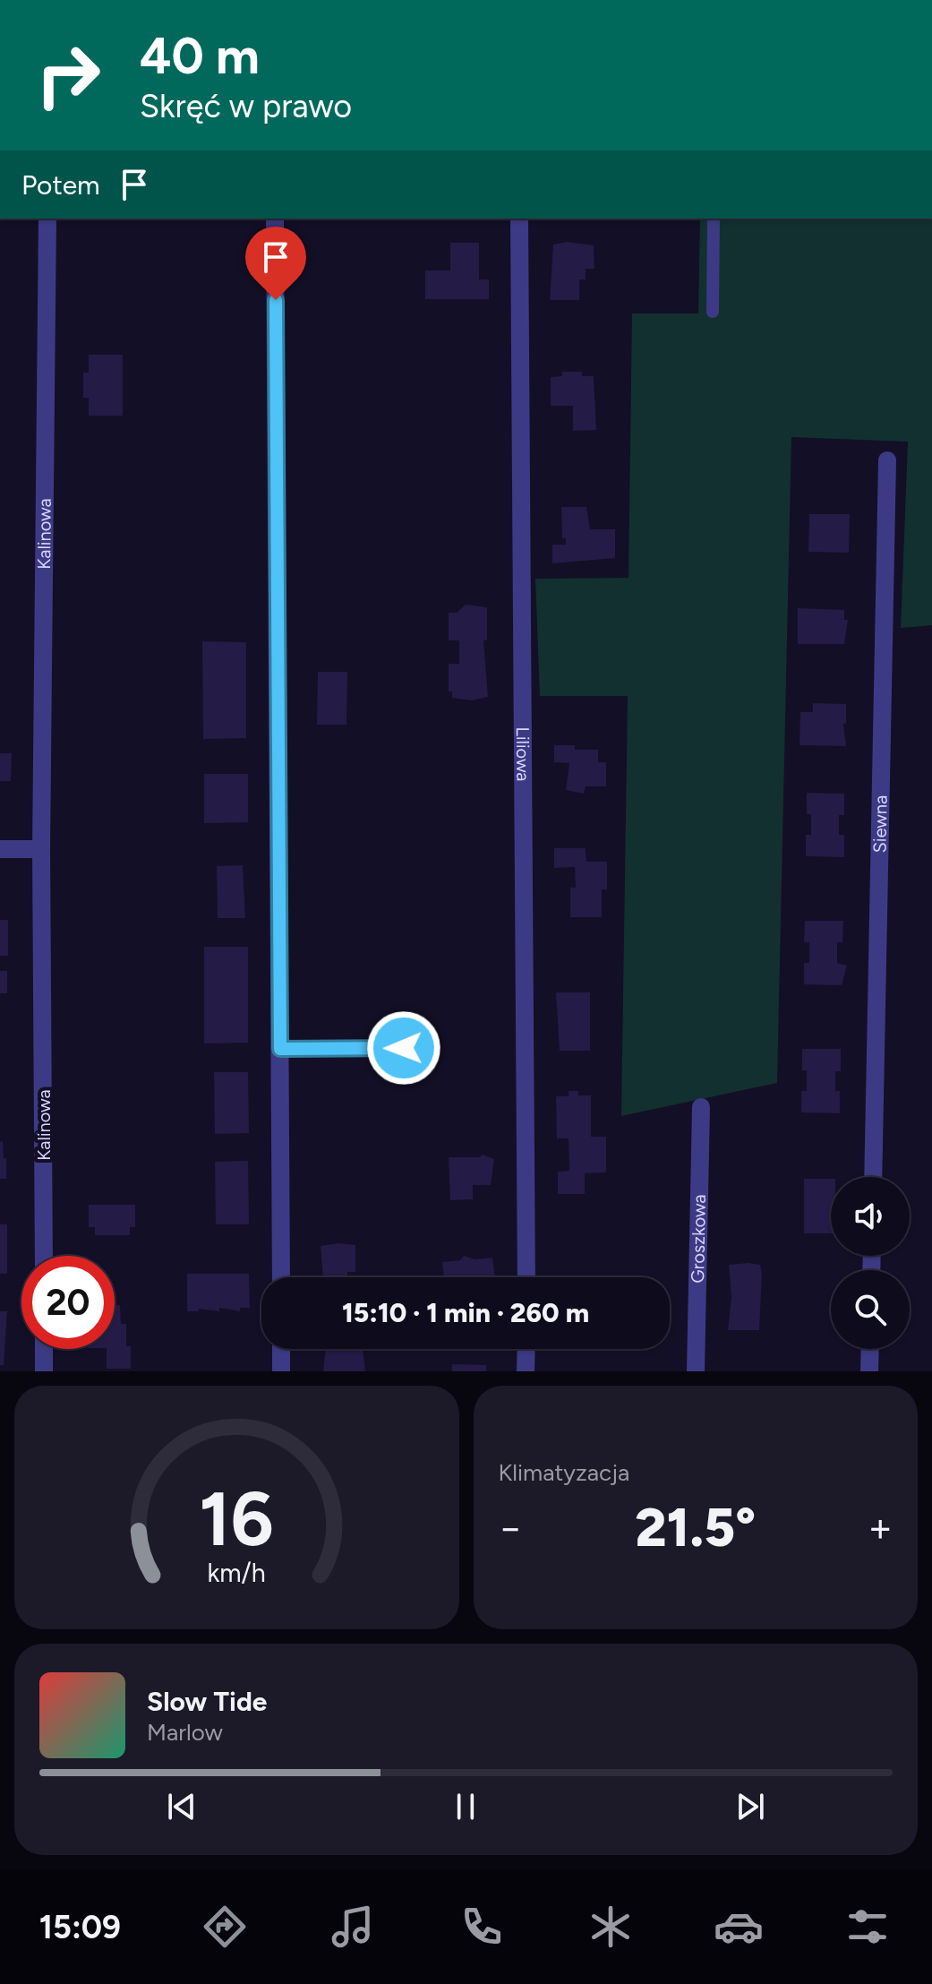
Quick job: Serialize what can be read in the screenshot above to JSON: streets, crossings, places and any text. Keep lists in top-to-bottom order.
{
  "streets": {
    "street": [
      "Kalinowa",
      "Liliowa",
      "Siewna",
      "Groszkowa"
    ]
  },
  "page": {
    "turn": ["40 m", "Skręć w prawo"],
    "then": "Potem",
    "limit": "20",
    "trip": "15:10 · 1 min · 260 m",
    "tile": "Klimatyzacja",
    "heat": ["−", "21.5°", "+"],
    "song": ["Slow Tide", "Marlow"],
    "tabs": "15:09",
    "gauge": ["16", "km/h"]
  }
}
